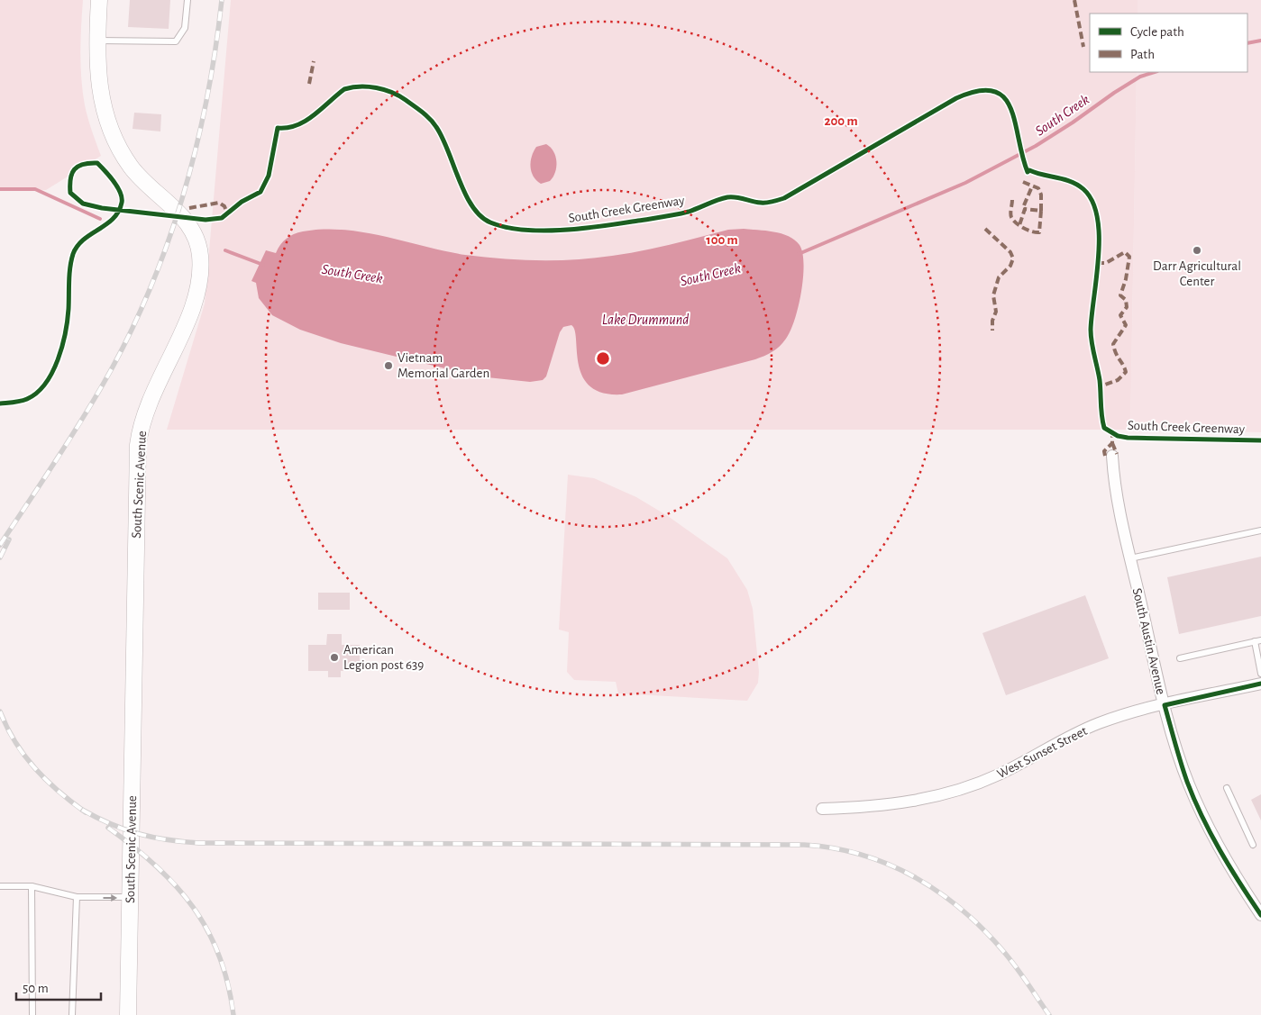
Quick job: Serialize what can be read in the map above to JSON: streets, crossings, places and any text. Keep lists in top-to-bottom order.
{
  "streets": {
    "main road": ["South Scenic Avenue"],
    "street": ["South Austin Avenue", "West Sunset Street"],
    "cycle path": ["South Creek Greenway"]
  },
  "crossings": [
    ["South Austin Avenue", "West Sunset Street"]
  ],
  "water": ["South Creek", "Lake Drummund"],
  "places": ["Darr Agricultural Center", "Vietnam Memorial Garden", "American Legion post 639"],
  "legend": ["Cycle path", "Path"],
  "scale_bar": "50 m",
  "rings": ["200 m", "100 m"]
}
